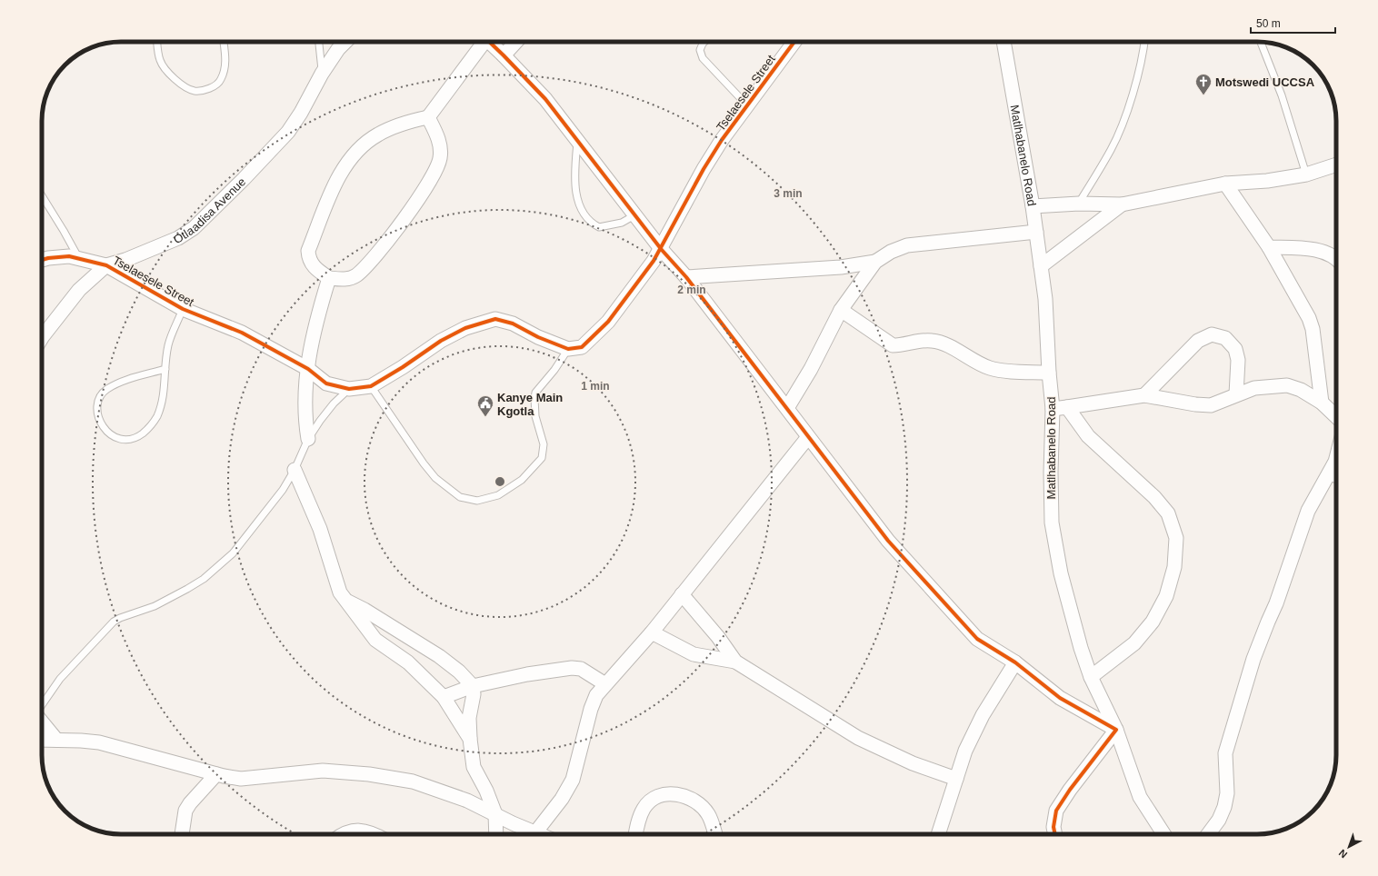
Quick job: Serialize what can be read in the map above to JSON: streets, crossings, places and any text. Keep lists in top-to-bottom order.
{
  "streets": {
    "street": ["Tselaesele Street", "Matlhabanelo Road", "Otlaadisa Avenue"]
  },
  "crossings": [
    ["Tselaesele Street", "Otlaadisa Avenue"]
  ],
  "places": {
    "church": ["Motswedi UCCSA"],
    "public building": ["Kanye Main Kgotla"]
  },
  "scale_bar": "50 m",
  "north": "bottom left",
  "rings": ["3 min", "2 min", "1 min"]
}
